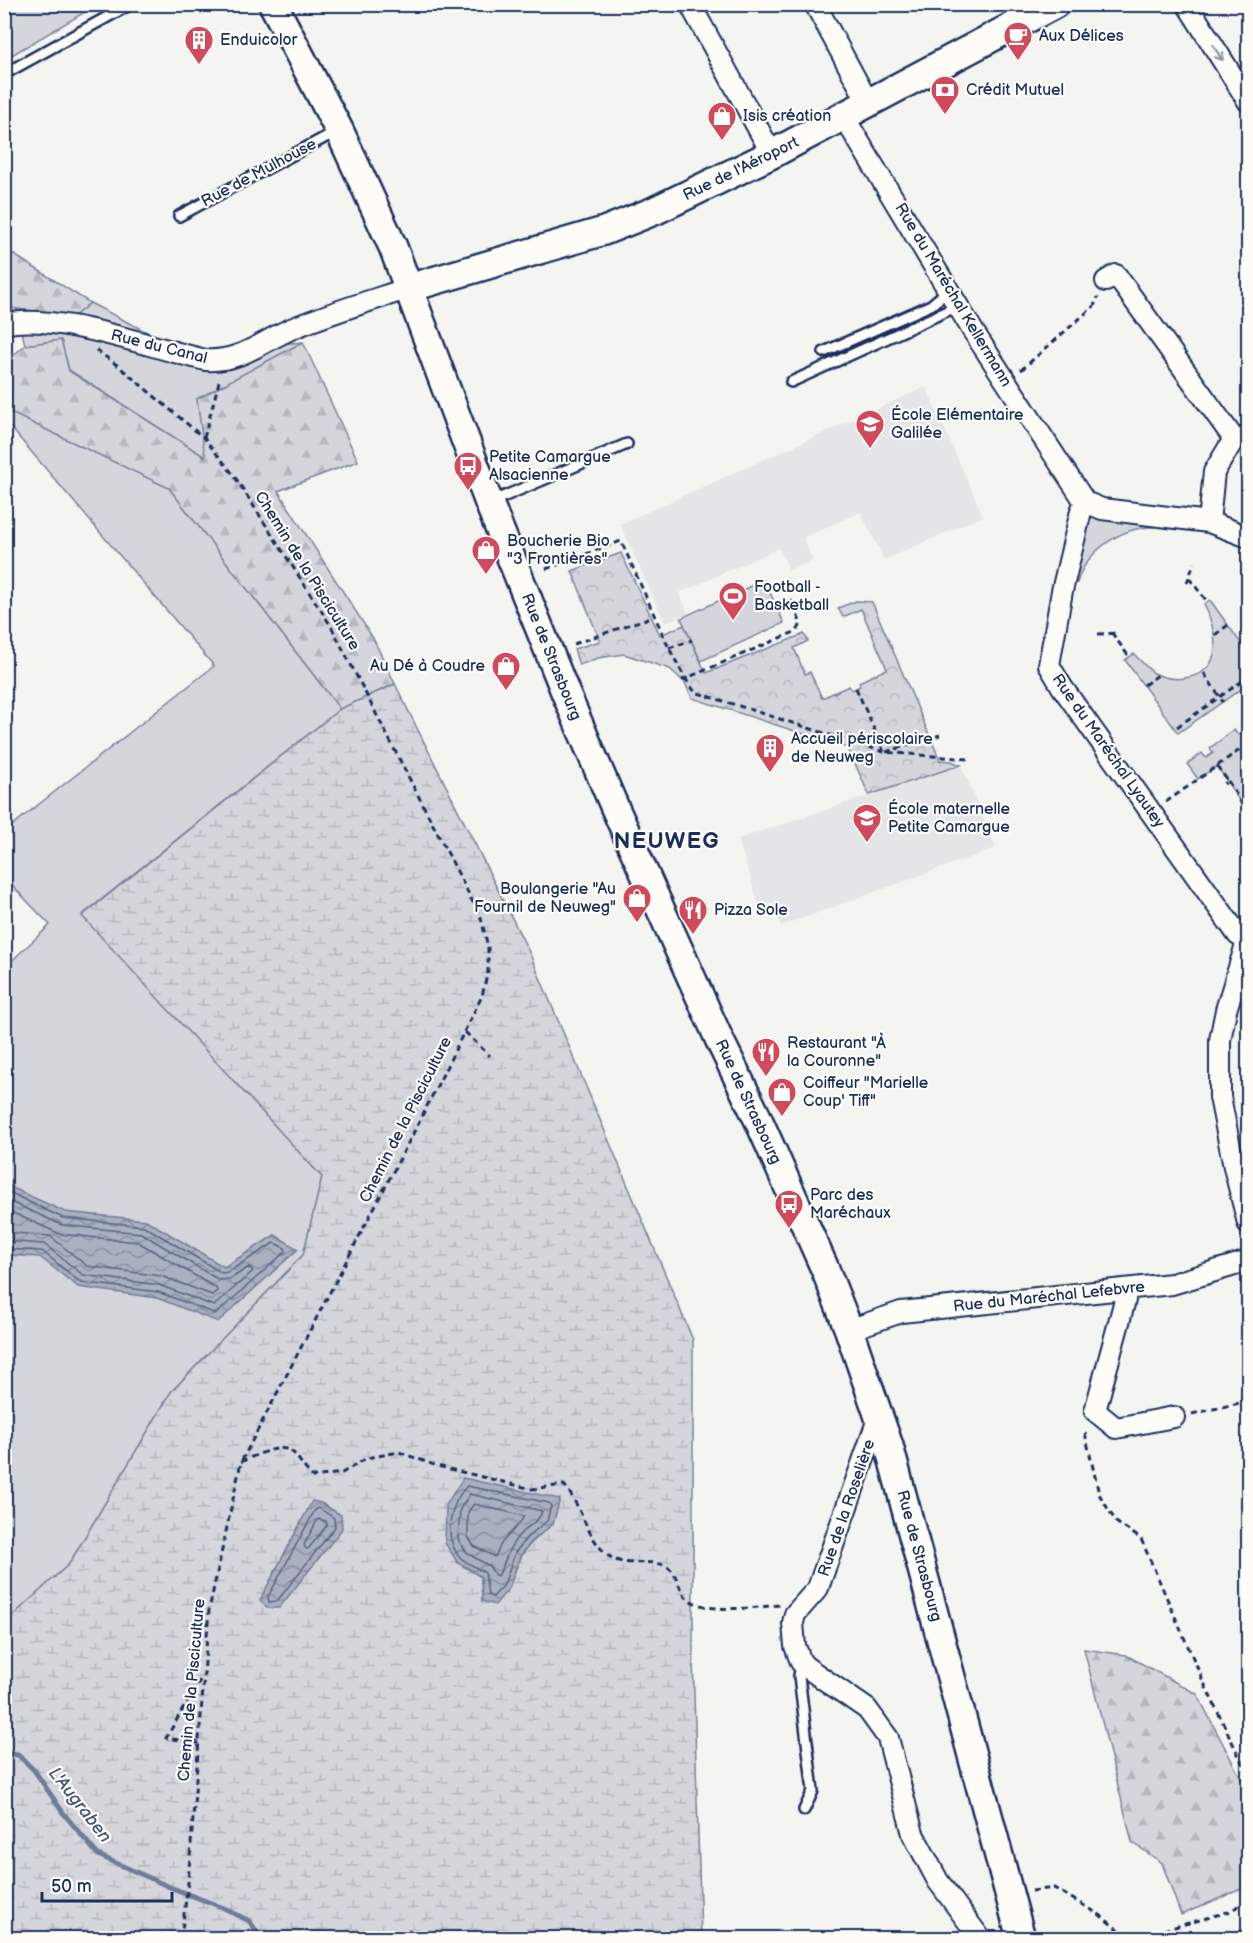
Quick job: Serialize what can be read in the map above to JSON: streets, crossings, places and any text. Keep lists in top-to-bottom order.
{
  "streets": {
    "main road": ["Rue de l'Aéroport", "Rue de Strasbourg"],
    "street": [
      "Rue du Maréchal Kellermann",
      "Rue du Canal",
      "Rue du Maréchal Lyautey",
      "Rue du Maréchal Lefebvre",
      "Rue de la Roselière"
    ],
    "lane": ["Rue de Mulhouse"],
    "path": ["Chemin de la Pisciculture"]
  },
  "crossings": [
    ["Rue de l'Aéroport", "Rue du Maréchal Kellermann"],
    ["Rue de l'Aéroport", "Rue du Canal"],
    ["Rue de l'Aéroport", "Rue de Strasbourg"],
    ["Rue du Maréchal Kellermann", "Rue du Maréchal Lyautey"],
    ["Rue du Canal", "Rue de Strasbourg"],
    ["Rue de Strasbourg", "Rue du Maréchal Lefebvre"],
    ["Rue de Strasbourg", "Rue de la Roselière"]
  ],
  "districts": ["NEUWEG"],
  "water": ["L'Augraben"],
  "places": {
    "cafe": ["Aux Délices"],
    "building": ["Enduicolor", "Accueil périscolaire de Neuweg"],
    "bank": ["Crédit Mutuel"],
    "shop": [
      "Isis création",
      "Boucherie Bio \"3 Frontières\"",
      "Au Dé à Coudre",
      "Boulangerie \"Au Fournil de Neuweg\"",
      "Coiffeur \"Marielle Coup' Tiff\""
    ],
    "school or university": ["École Elémentaire Galilée", "École maternelle Petite Camargue"],
    "bus stop": ["Petite Camargue Alsacienne", "Parc des Maréchaux"],
    "sports": ["Football - Basketball"],
    "restaurant": ["Pizza Sole", "Restaurant \"À la Couronne\""]
  },
  "scale_bar": "50 m"
}
